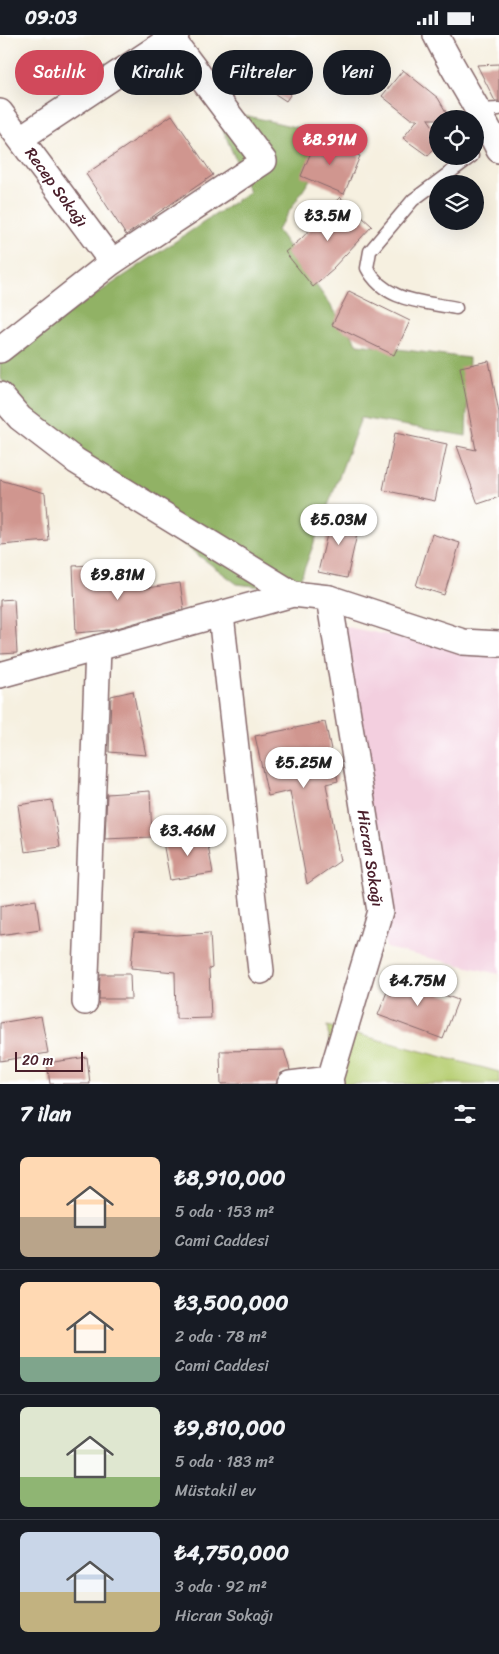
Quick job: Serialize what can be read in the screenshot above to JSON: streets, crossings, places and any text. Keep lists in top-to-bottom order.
{
  "streets": {
    "street": ["Recep Sokağı", "Hicran Sokağı"]
  },
  "scale_bar": "20 m",
  "page": {
    "status": "09:03",
    "chip": [
      "Satılık",
      "Kiralık",
      "Filtreler",
      "Yeni"
    ],
    "price": [
      "₺8.91M",
      "₺3.5M",
      "₺5.03M",
      "₺9.81M",
      "₺5.25M",
      "₺3.46M",
      "₺4.75M"
    ],
    "scale": "20 m",
    "heading": "7 ilan",
    "list": [
      {
        "name": "₺8,910,000",
        "note": "5 oda · 153 m² · Cami Caddesi"
      },
      {
        "name": "₺3,500,000",
        "note": "2 oda · 78 m² · Cami Caddesi"
      },
      {
        "name": "₺9,810,000",
        "note": "5 oda · 183 m² · Müstakil ev"
      },
      {
        "name": "₺4,750,000",
        "note": "3 oda · 92 m² · Hicran Sokağı"
      }
    ]
  }
}
